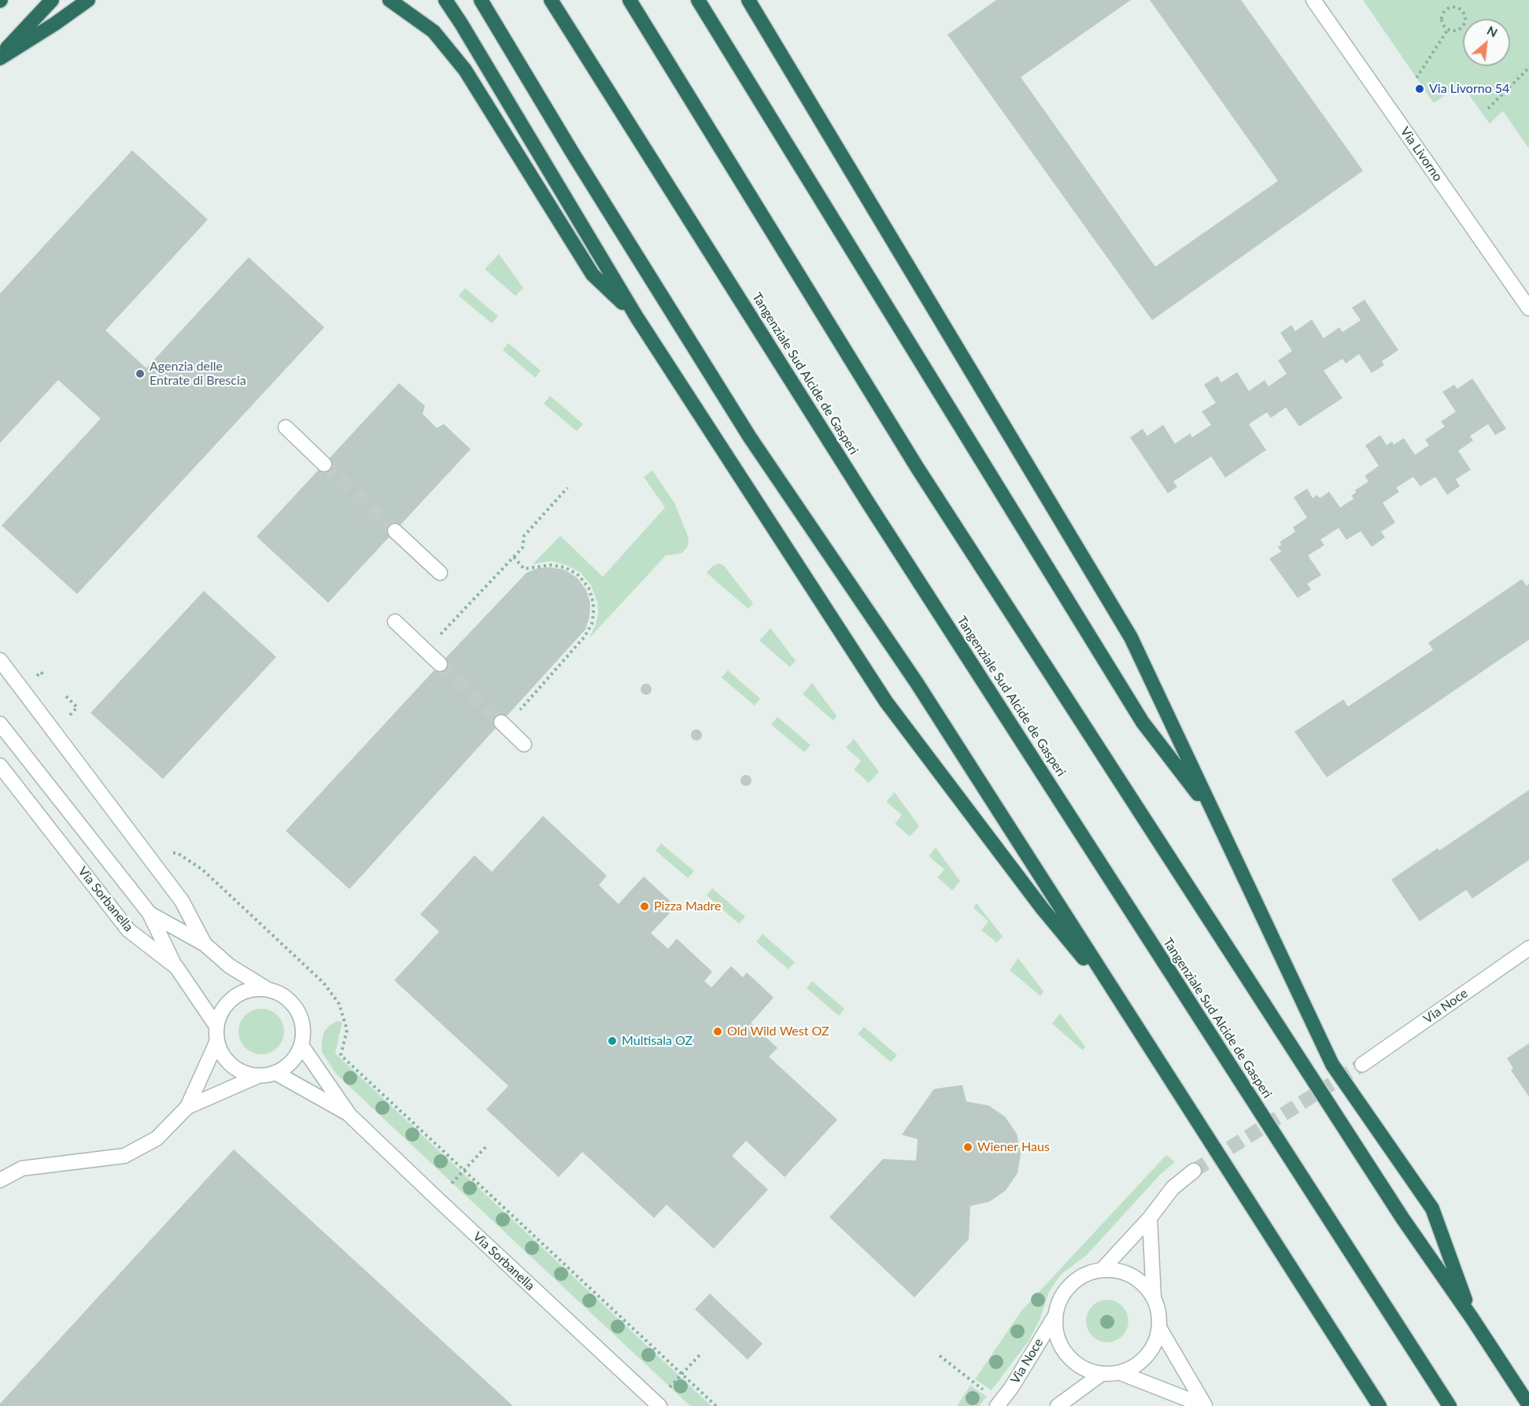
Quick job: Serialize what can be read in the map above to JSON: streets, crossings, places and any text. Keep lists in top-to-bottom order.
{
  "streets": {
    "highway": ["Tangenziale Sud Alcide de Gasperi"],
    "street": ["Via Livorno", "Via Sorbanella", "Via Noce"]
  },
  "places": [
    "Via Livorno 54",
    "Agenzia delle Entrate di Brescia",
    "Pizza Madre",
    "Old Wild West OZ",
    "Multisala OZ",
    "Wiener Haus"
  ],
  "north": "top right"
}
